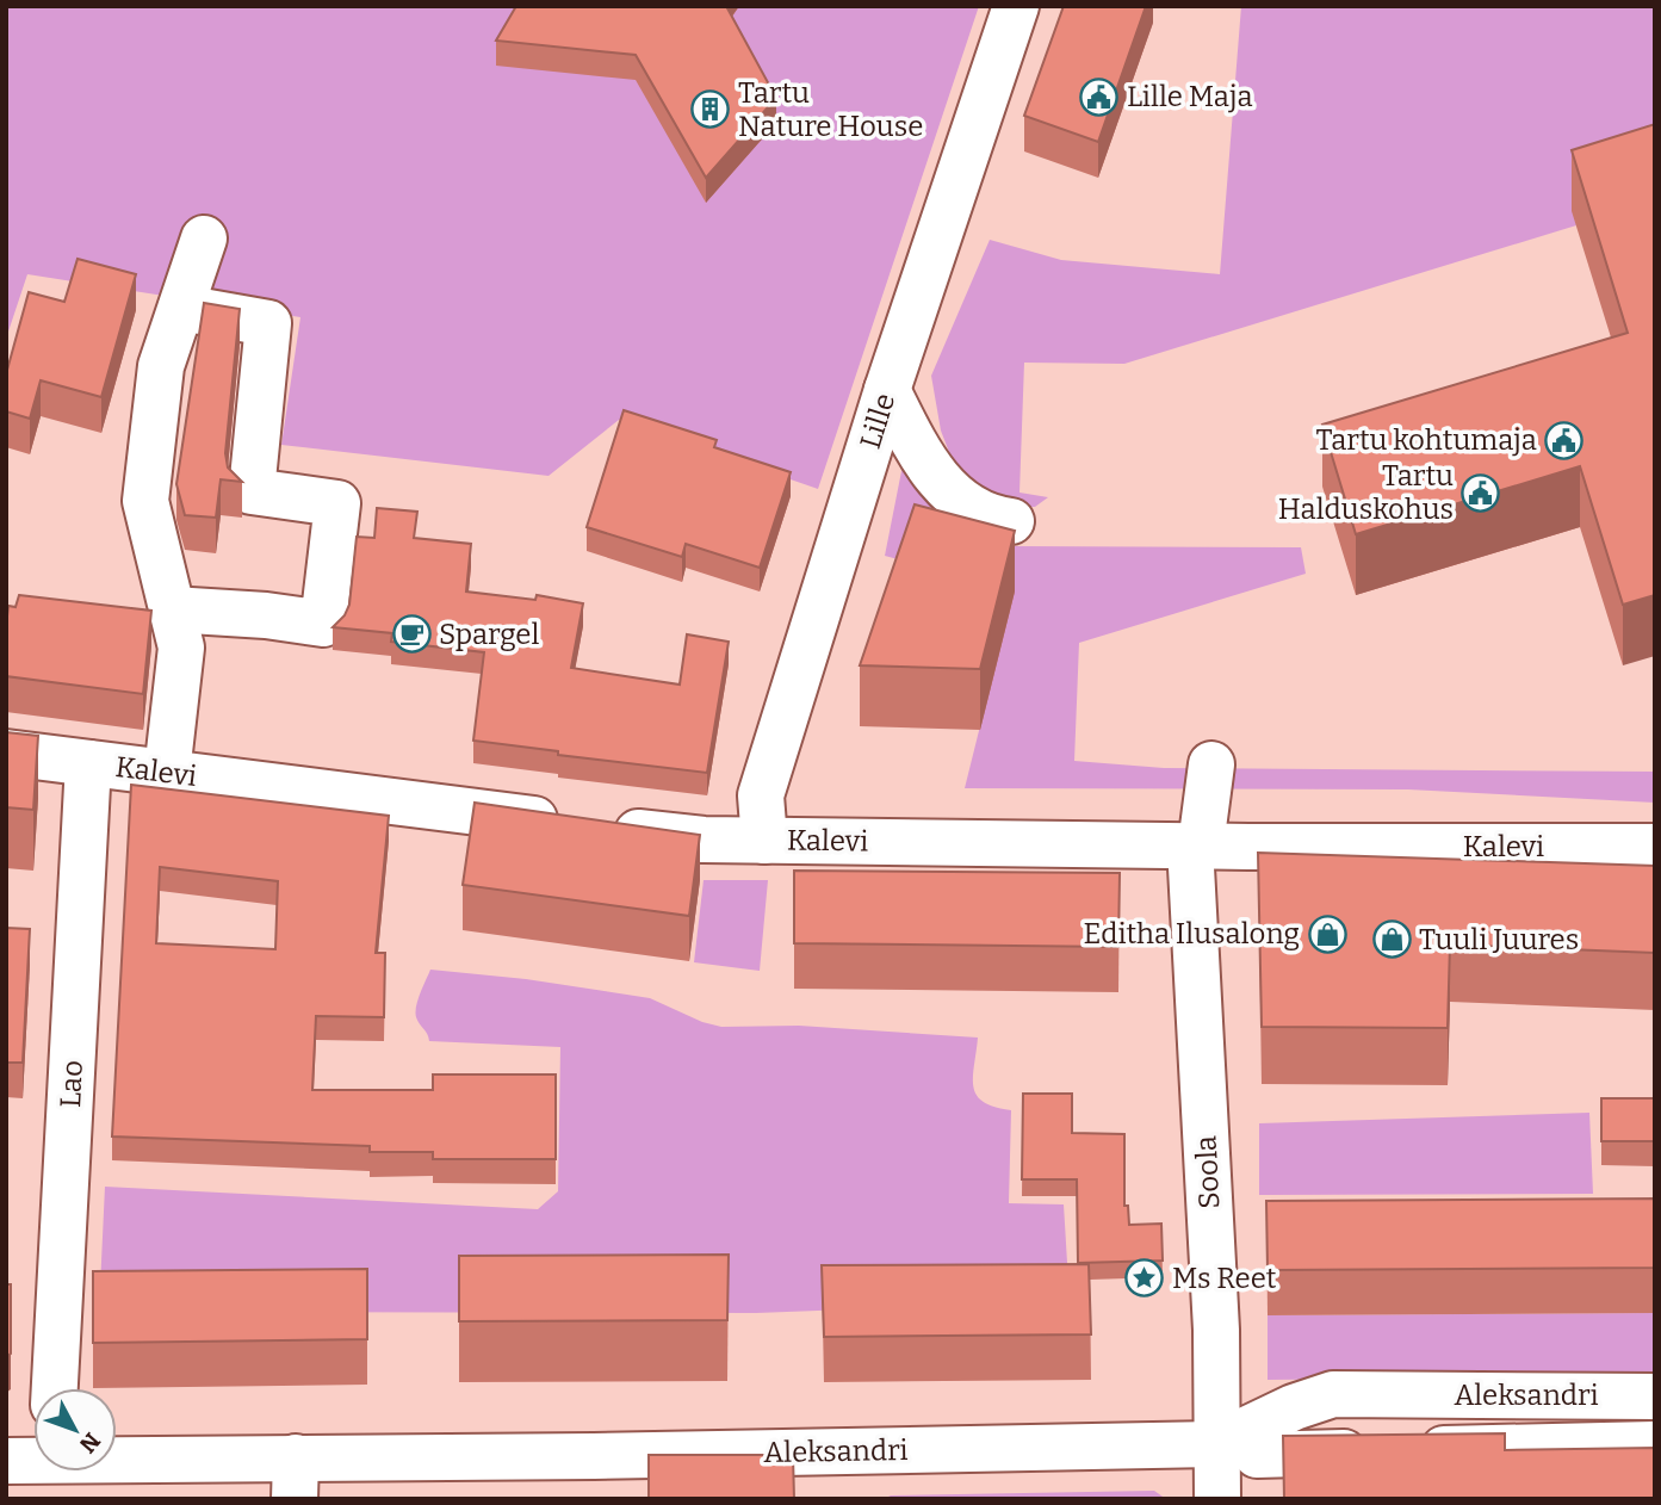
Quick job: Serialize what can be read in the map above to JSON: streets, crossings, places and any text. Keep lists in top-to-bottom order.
{
  "streets": {
    "street": [
      "Lille",
      "Kalevi",
      "Lao",
      "Soola",
      "Aleksandri"
    ]
  },
  "crossings": [
    ["Lille", "Kalevi"],
    ["Kalevi", "Lao"],
    ["Kalevi", "Soola"],
    ["Soola", "Aleksandri"]
  ],
  "places": {
    "public building": ["Lille Maja", "Tartu kohtumaja", "Tartu Halduskohus"],
    "building": ["Tartu Nature House"],
    "cafe": ["Spargel"],
    "shop": ["Editha Ilusalong", "Tuuli Juures"],
    "place": ["Ms Reet"]
  },
  "north": "bottom right"
}
